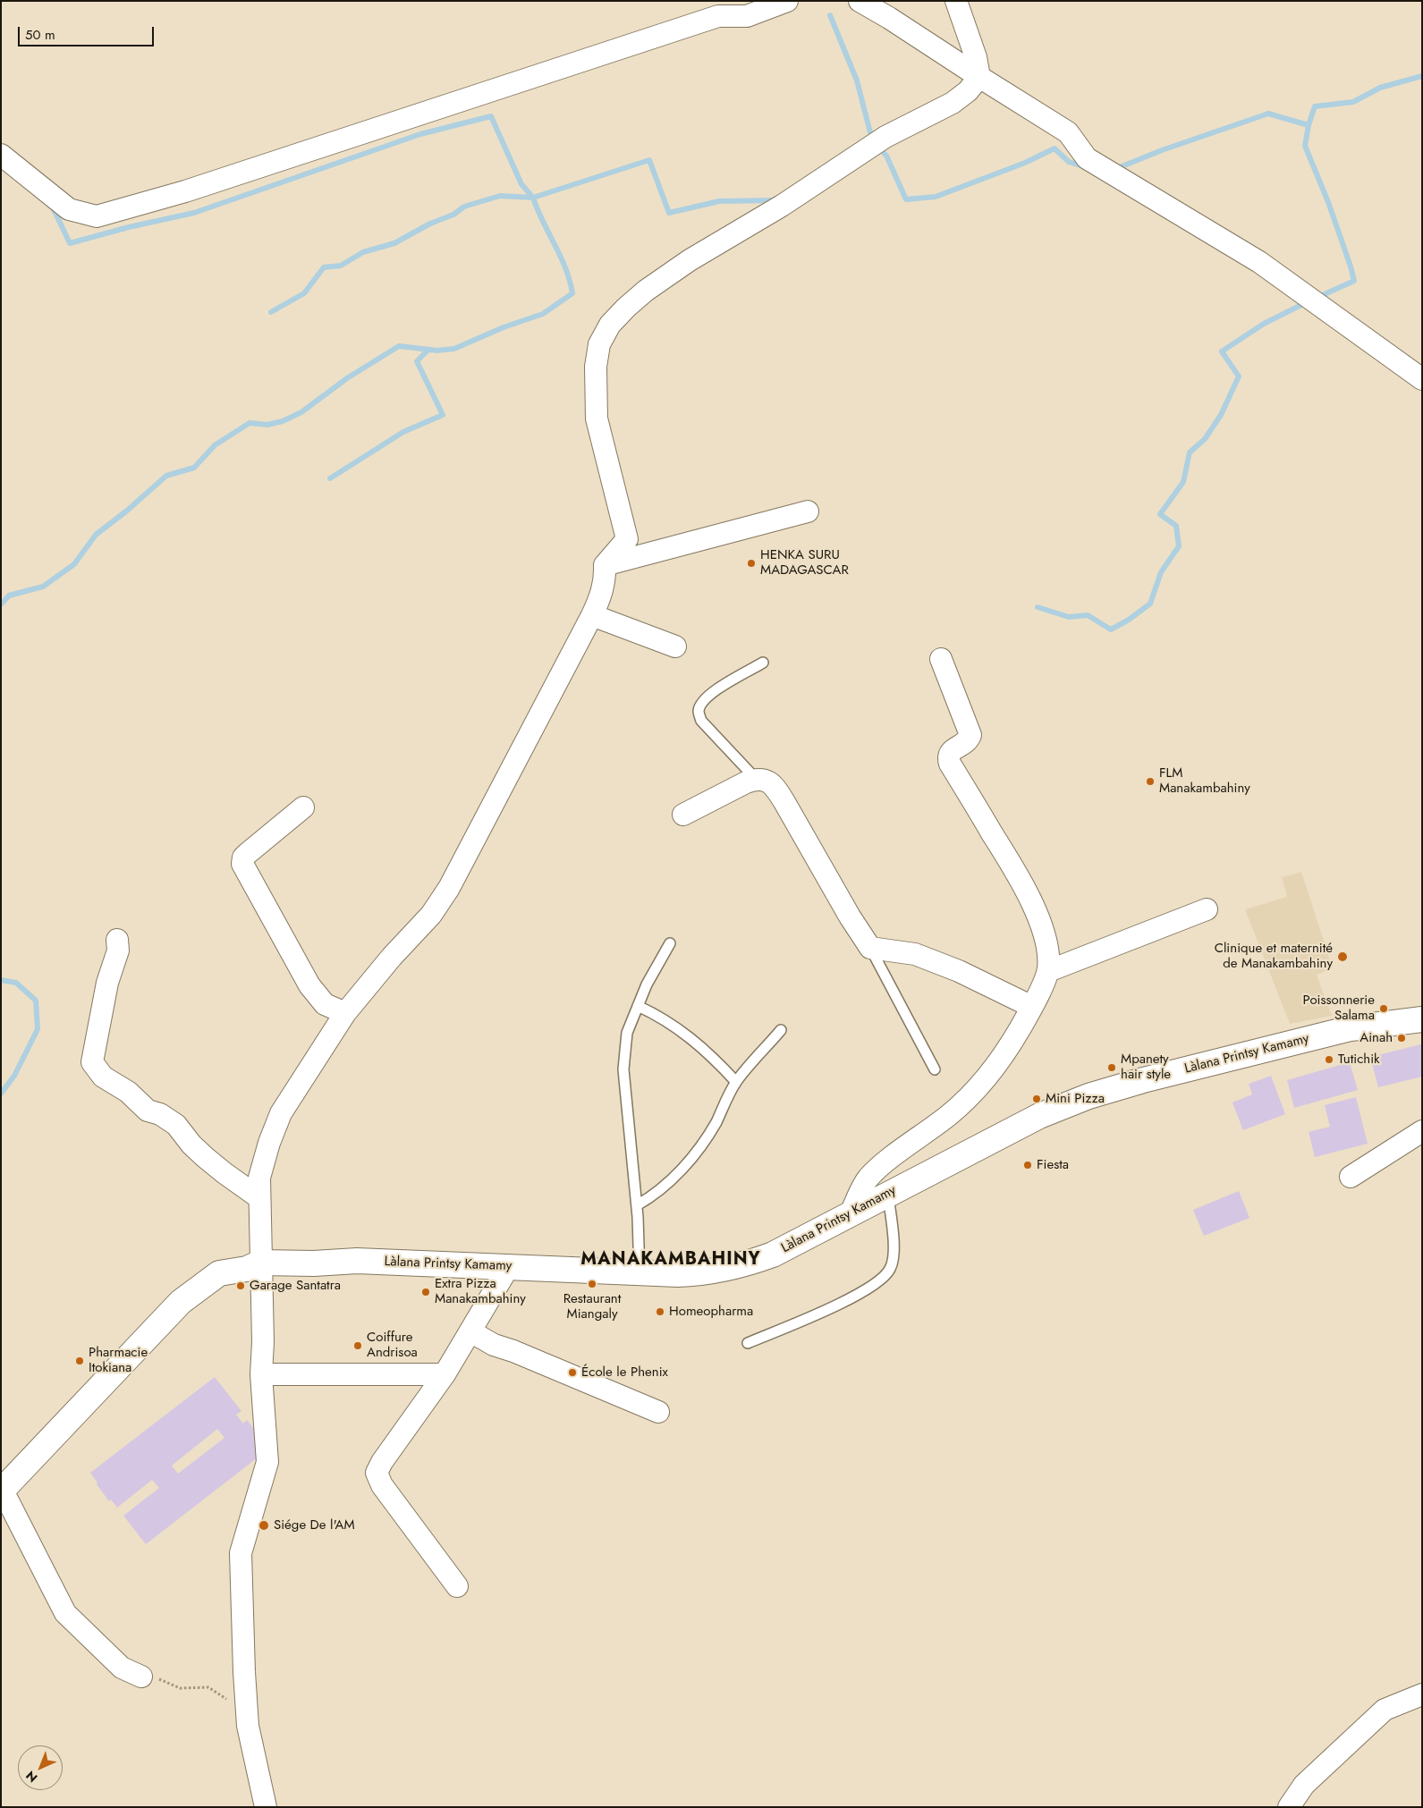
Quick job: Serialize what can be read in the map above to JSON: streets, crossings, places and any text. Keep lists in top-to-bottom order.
{
  "streets": {
    "street": ["Làlana Printsy Kamamy"]
  },
  "districts": ["MANAKAMBAHINY"],
  "places": [
    "HENKA SURU MADAGASCAR",
    "FLM Manakambahiny",
    "Clinique et maternité de Manakambahiny",
    "Poissonnerie Salama",
    "Ainah",
    "Tutichik",
    "Mpanety hair style",
    "Mini Pizza",
    "Fiesta",
    "Restaurant Miangaly",
    "Garage Santatra",
    "Extra Pizza Manakambahiny",
    "Homeopharma",
    "Coiffure Andrisoa",
    "Pharmacie Itokiana",
    "École le Phenix",
    "Siége De l'AM"
  ],
  "scale_bar": "50 m",
  "north": "bottom left"
}
